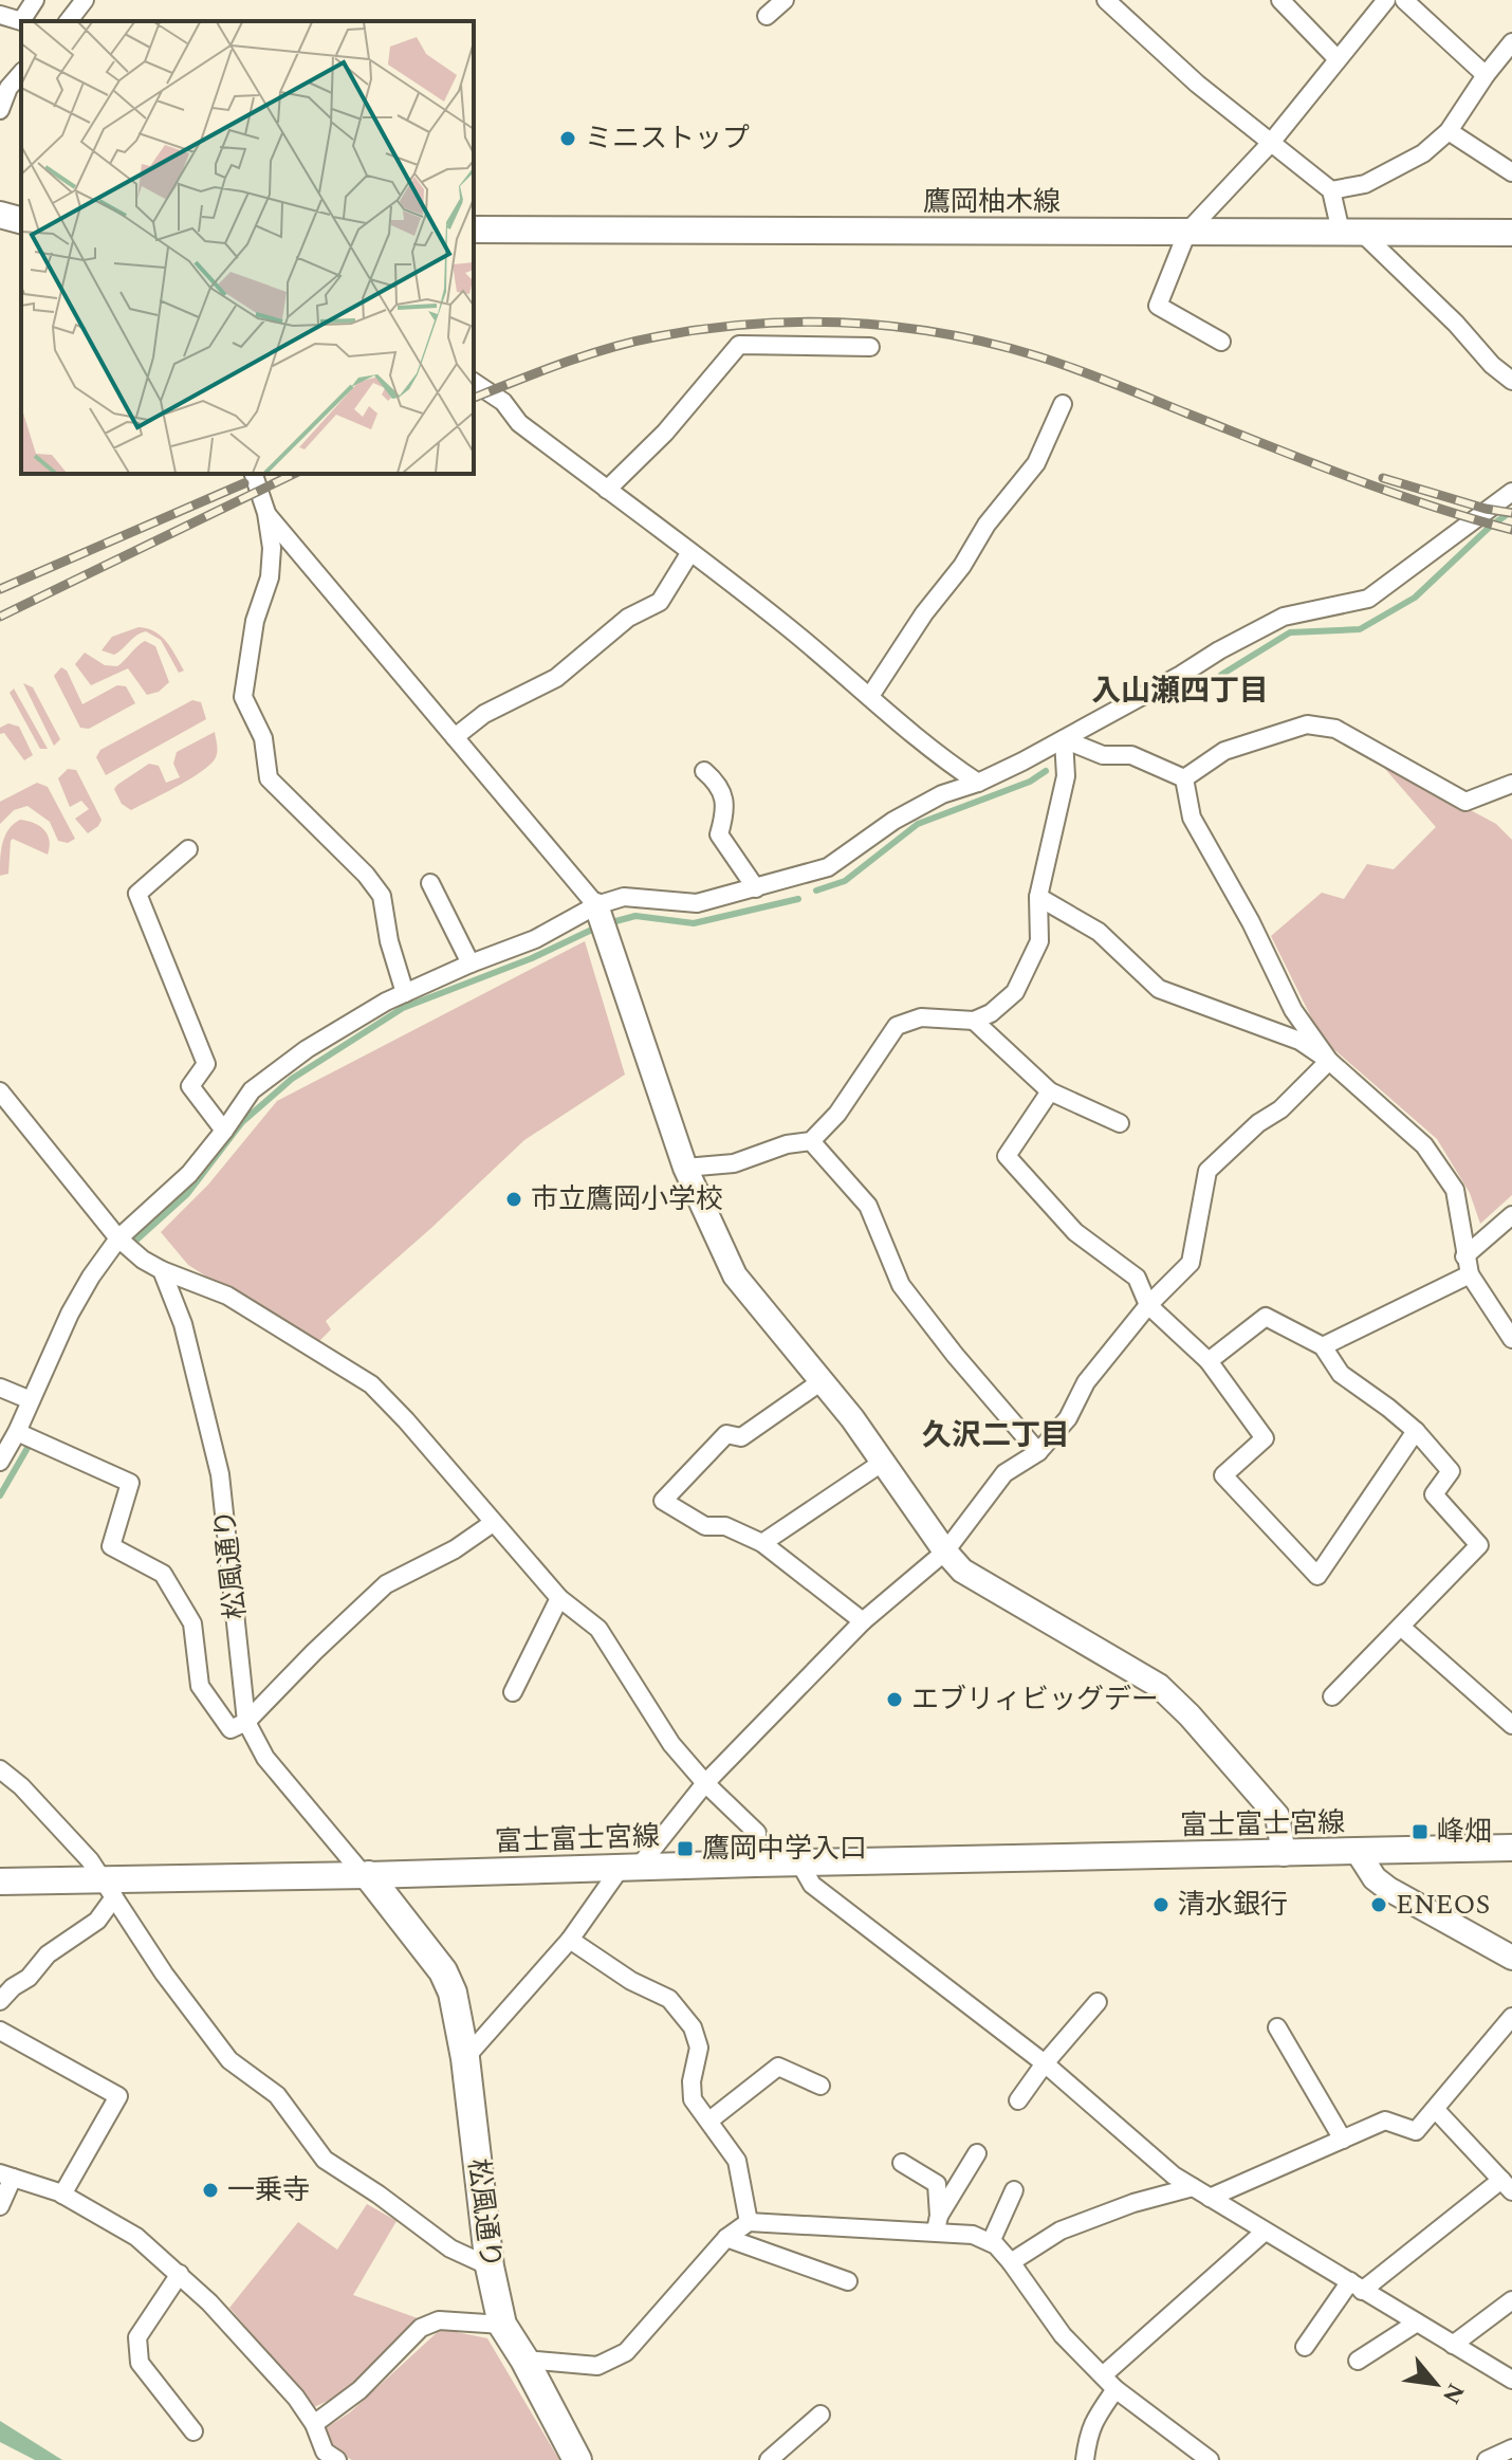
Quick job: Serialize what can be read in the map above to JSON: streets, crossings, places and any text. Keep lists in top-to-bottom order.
{
  "streets": {
    "main road": ["鷹岡柚木線", "松風通り", "富士富士宮線"]
  },
  "crossings": [
    ["松風通り", "富士富士宮線"]
  ],
  "districts": ["入山瀬四丁目", "久沢二丁目"],
  "places": {
    "other": [
      "ミニストップ",
      "市立鷹岡小学校",
      "エブリィビッグデー",
      "清水銀行",
      "ENEOS",
      "一乗寺"
    ],
    "transit": ["峰畑", "鷹岡中学入口"]
  },
  "north": "bottom right"
}
